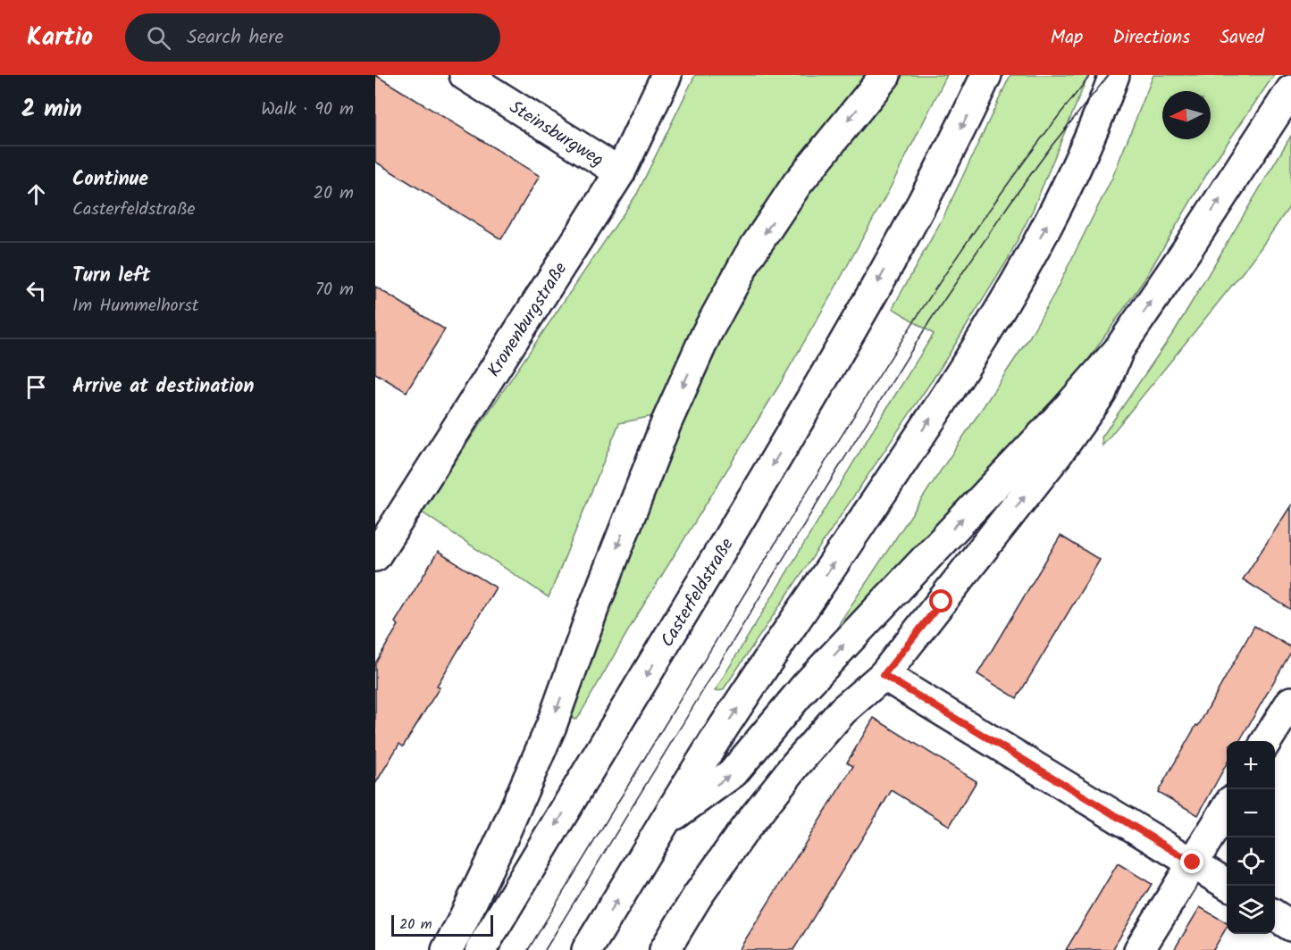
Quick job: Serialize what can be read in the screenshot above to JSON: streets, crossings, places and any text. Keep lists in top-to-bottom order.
{
  "streets": {
    "main road": ["Steinsburgweg", "Kronenburgstraße", "Casterfeldstraße"]
  },
  "crossings": [
    ["Steinsburgweg", "Kronenburgstraße"]
  ],
  "scale_bar": "20 m",
  "north": "left",
  "page": {
    "header": "Kartio",
    "search": "Search here",
    "nav": ["Map", "Directions", "Saved"],
    "heading": ["2 min", "Walk · 90 m"],
    "list": [
      ["Continue", "Casterfeldstraße", "20 m"],
      ["Turn left", "Im Hummelhorst", "70 m"],
      "Arrive at destination"
    ],
    "map_buttons": ["+", "−"],
    "scale": "20 m"
  }
}
